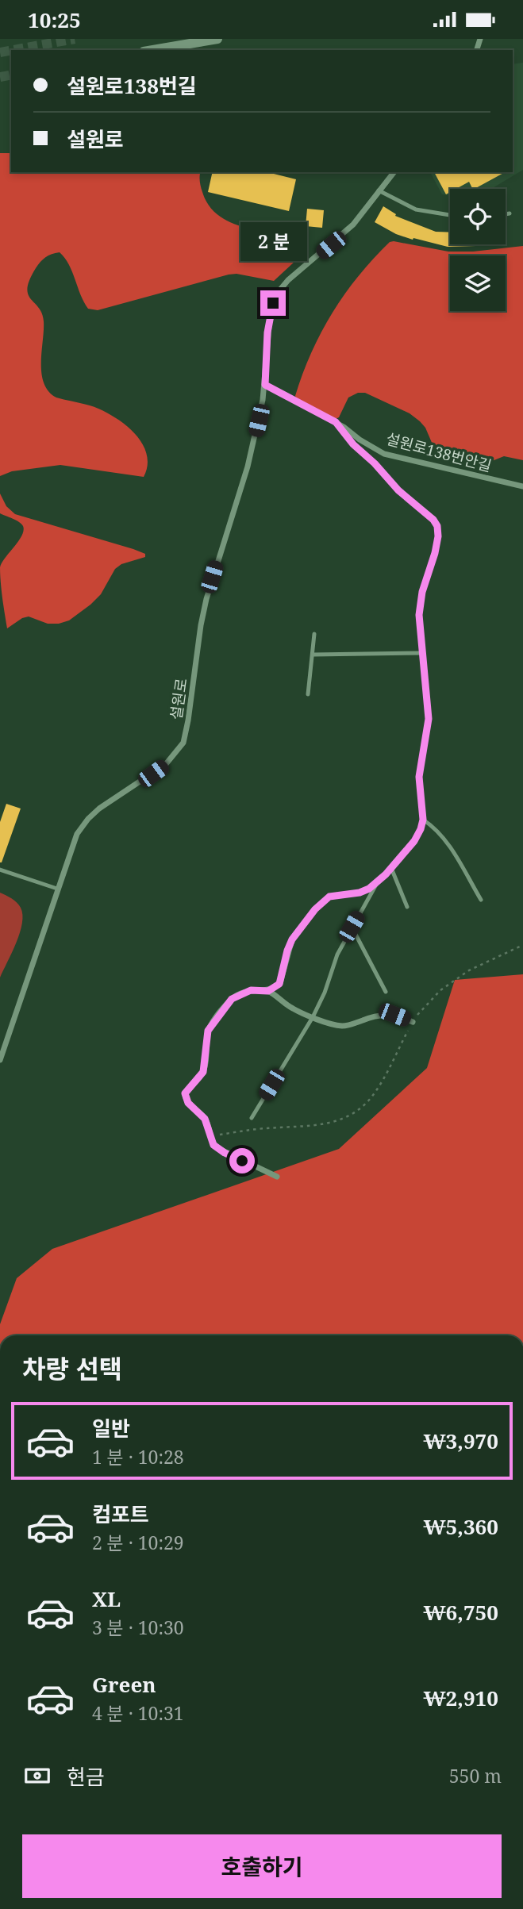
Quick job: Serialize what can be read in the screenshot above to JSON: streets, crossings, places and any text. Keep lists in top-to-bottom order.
{
  "streets": {
    "street": ["설원로138번안길", "설원로"]
  },
  "crossings": [
    ["설원로138번안길", "설원로"]
  ],
  "page": {
    "status": "10:25",
    "banner": ["설원로138번길", "설원로"],
    "bubble": "2 분",
    "heading": "차량 선택",
    "list": [
      {
        "name": "일반",
        "note": "1 분 · 10:28",
        "value": "₩3,970"
      },
      {
        "name": "컴포트",
        "note": "2 분 · 10:29",
        "value": "₩5,360"
      },
      {
        "name": "XL",
        "note": "3 분 · 10:30",
        "value": "₩6,750"
      },
      {
        "name": "Green",
        "note": "4 분 · 10:31",
        "value": "₩2,910"
      }
    ],
    "pay": ["현금", "550 m"],
    "buttons": "호출하기"
  }
}
